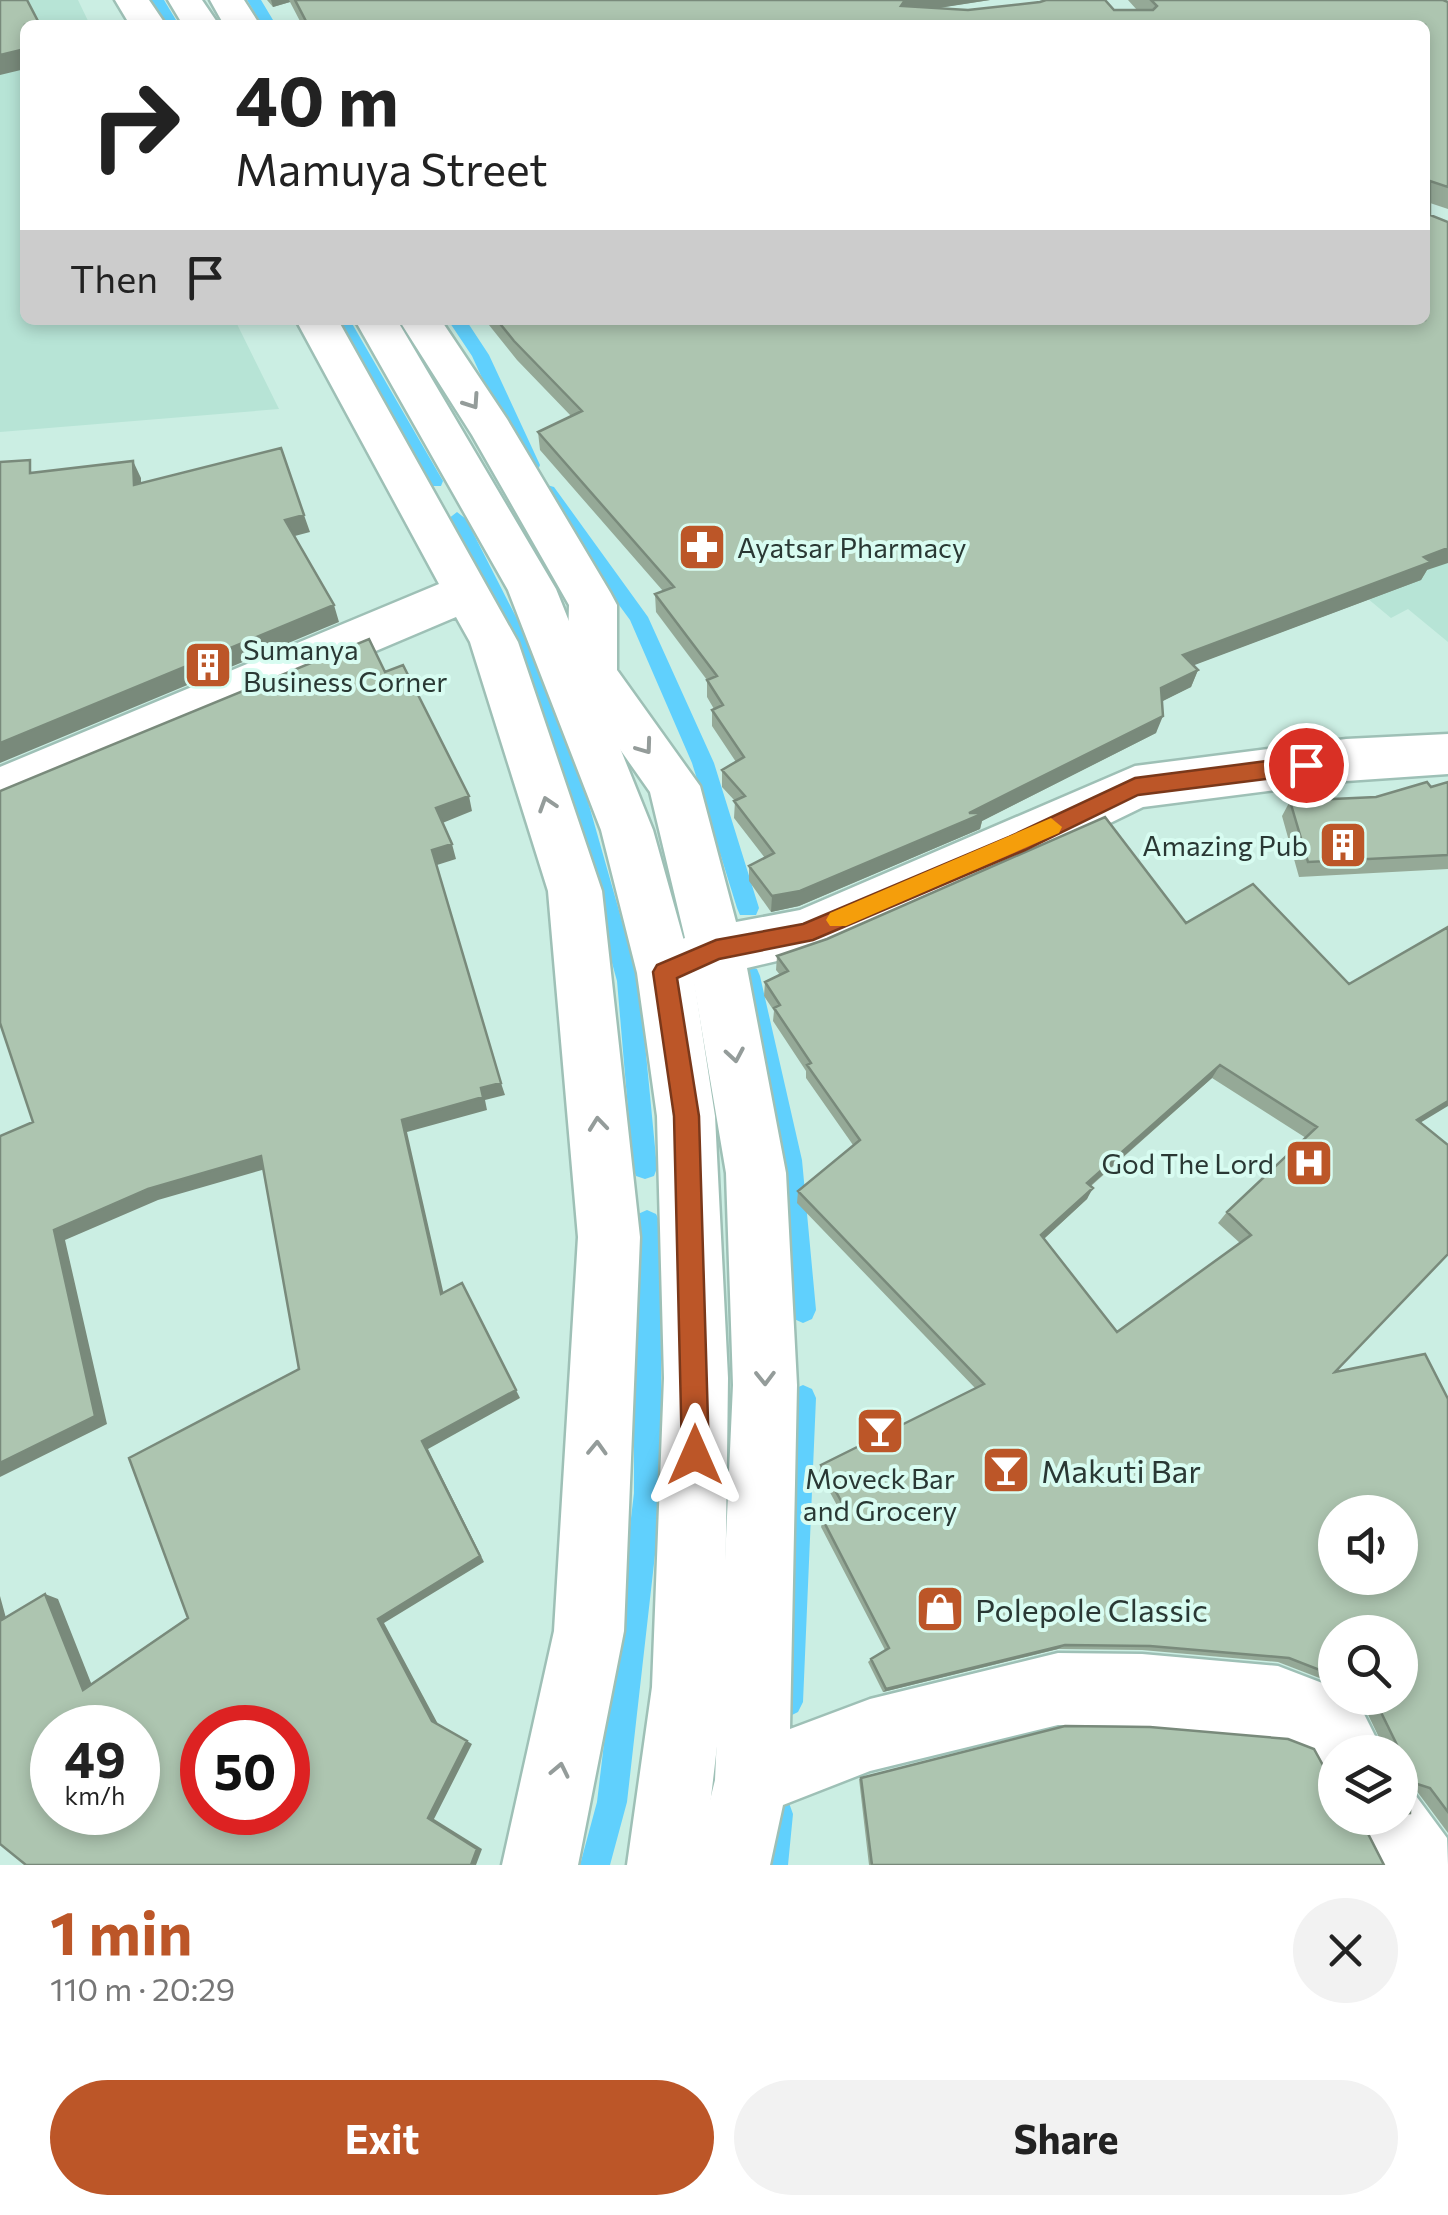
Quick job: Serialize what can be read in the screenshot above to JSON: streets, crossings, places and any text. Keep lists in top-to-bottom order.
{
  "places": {
    "pharmacy": ["Ayatsar Pharmacy"],
    "building": ["Sumanya Business Corner", "Amazing Pub"],
    "hospital": ["God The Lord"],
    "bar": ["Moveck Bar and Grocery", "Makuti Bar"],
    "shop": ["Polepole Classic"]
  },
  "page": {
    "turn": ["40 m", "Mamuya Street"],
    "then": "Then",
    "speed": "49 km/h",
    "limit": "50",
    "heading": ["1 min", "110 m · 20:29"],
    "buttons": ["Exit", "Share"]
  }
}
